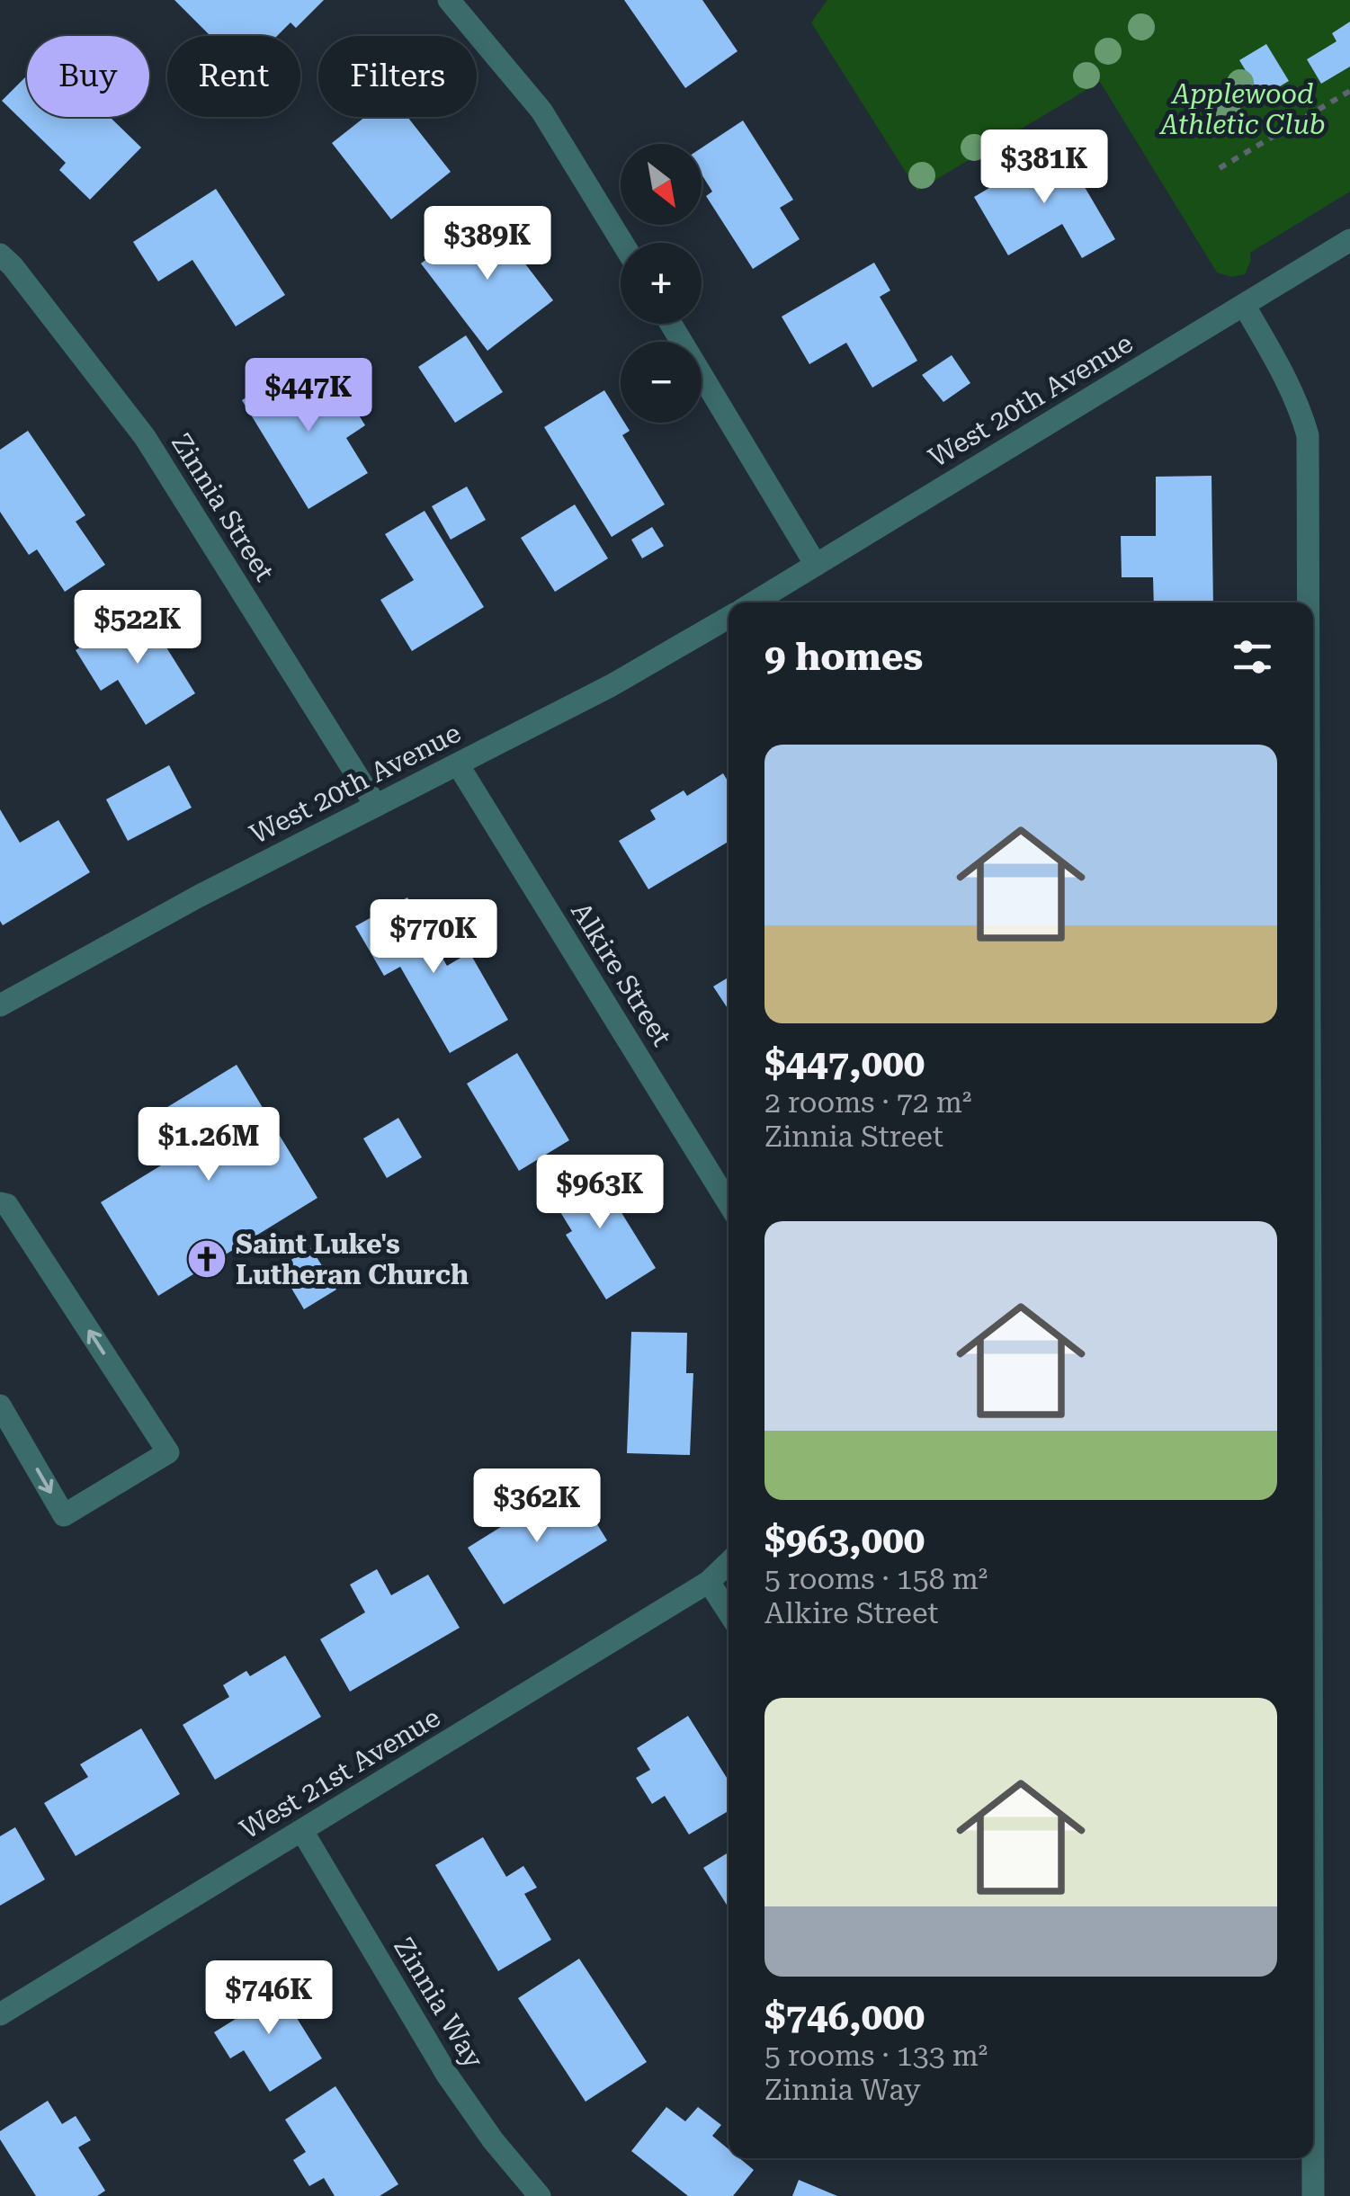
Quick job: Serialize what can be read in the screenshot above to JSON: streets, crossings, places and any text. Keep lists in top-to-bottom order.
{
  "streets": {
    "street": [
      "West 20th Avenue",
      "Zinnia Street",
      "Alkire Street",
      "West 21st Avenue",
      "Zinnia Way"
    ]
  },
  "crossings": [
    ["West 20th Avenue", "Zinnia Street"],
    ["West 20th Avenue", "Alkire Street"],
    ["West 21st Avenue", "Zinnia Way"]
  ],
  "parks": ["Applewood Athletic Club"],
  "places": {
    "church": ["Saint Luke's Lutheran Church"]
  },
  "north": "bottom right",
  "page": {
    "chip": ["Buy", "Rent", "Filters"],
    "price": [
      "$381K",
      "$389K",
      "$447K",
      "$522K",
      "$770K",
      "$1.26M",
      "$963K",
      "$362K",
      "$746K"
    ],
    "map_buttons": ["+", "−"],
    "heading": "9 homes",
    "list": [
      {
        "name": "$447,000",
        "note": "2 rooms · 72 m² · Zinnia Street"
      },
      {
        "name": "$963,000",
        "note": "5 rooms · 158 m² · Alkire Street"
      },
      {
        "name": "$746,000",
        "note": "5 rooms · 133 m² · Zinnia Way"
      }
    ]
  }
}
